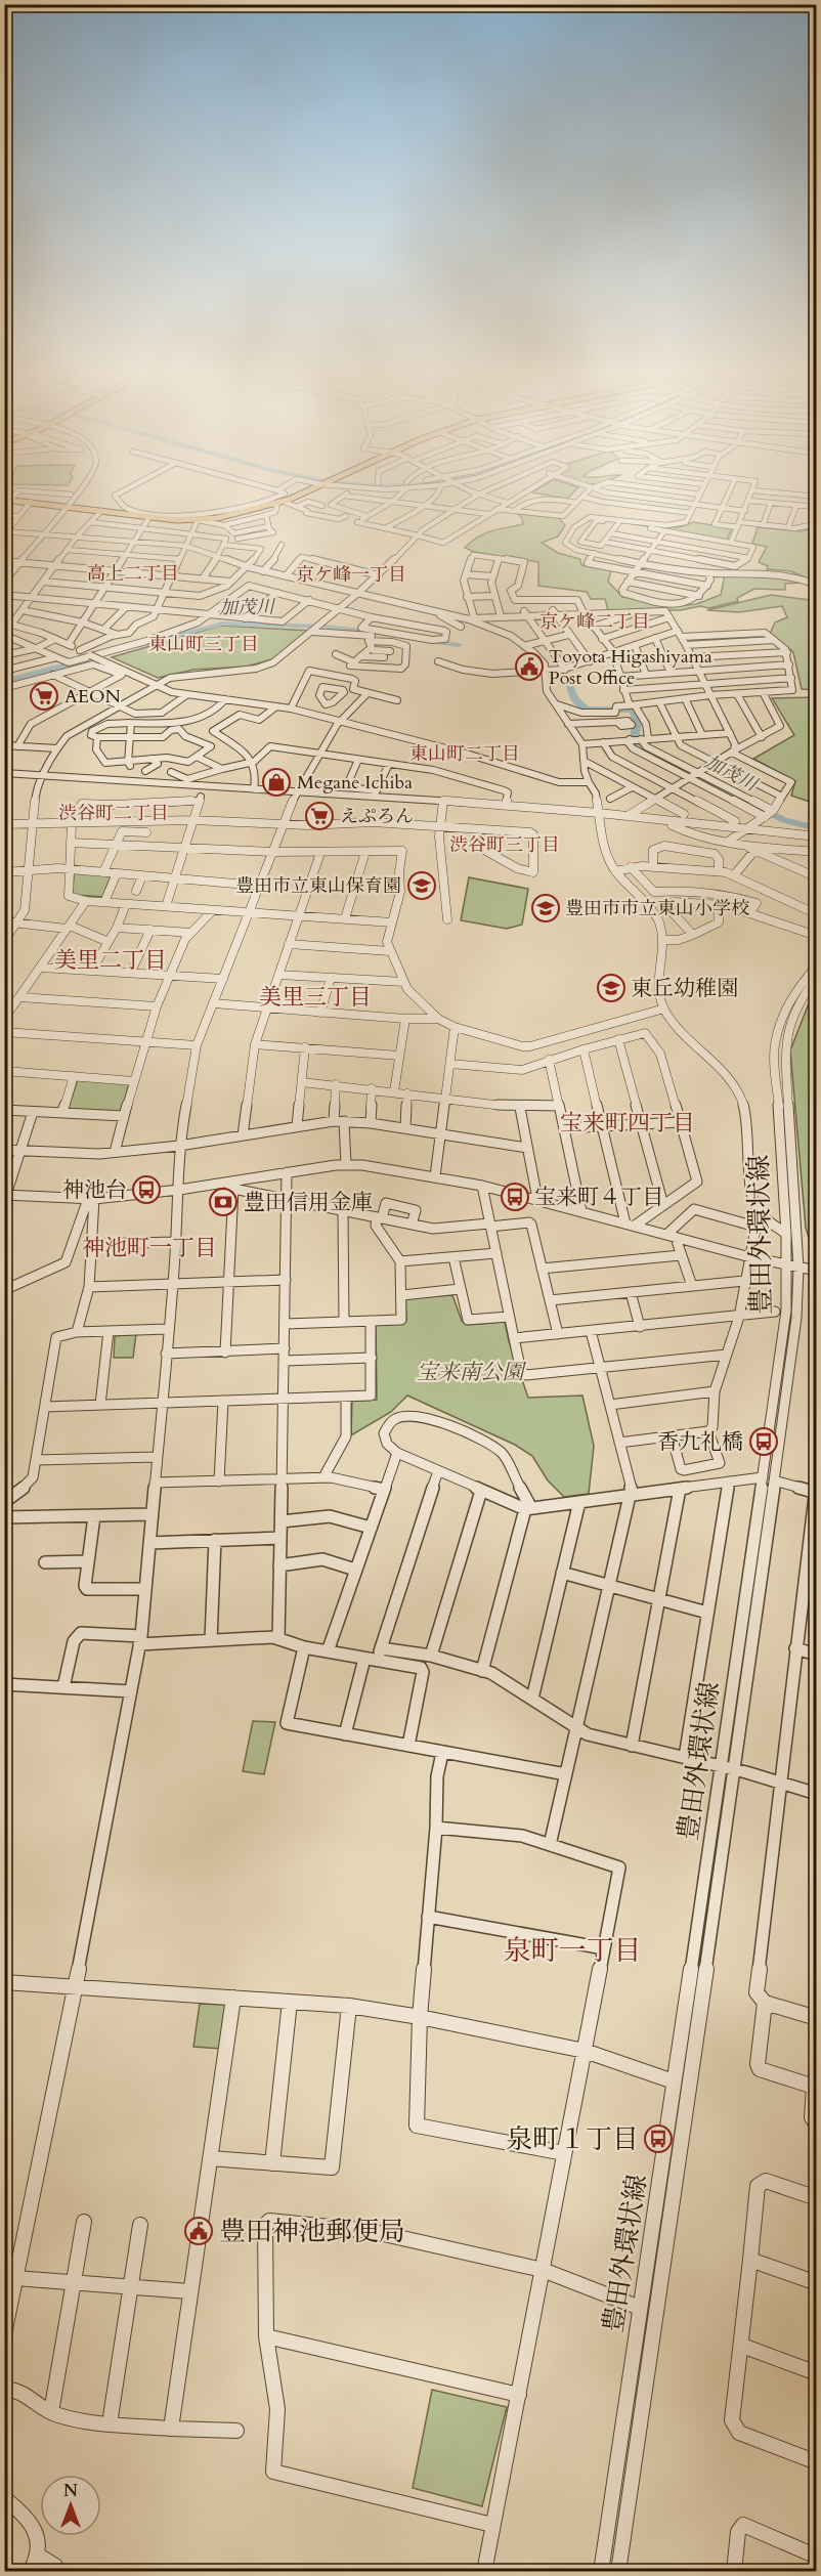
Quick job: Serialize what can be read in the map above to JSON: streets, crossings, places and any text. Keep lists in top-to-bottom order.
{
  "streets": {
    "street": ["豊田外環状線"]
  },
  "districts": [
    "高上二丁目",
    "京ケ峰一丁目",
    "京ケ峰二丁目",
    "東山町三丁目",
    "東山町二丁目",
    "渋谷町二丁目",
    "渋谷町三丁目",
    "美里二丁目",
    "美里三丁目",
    "宝来町四丁目",
    "神池町一丁目",
    "泉町一丁目"
  ],
  "water": ["加茂川"],
  "parks": ["宝来南公園"],
  "places": {
    "public building": ["Toyota Higashiyama Post Office", "豊田神池郵便局"],
    "supermarket": ["AEON", "えぷろん"],
    "shop": ["Megane Ichiba"],
    "school or university": ["豊田市立東山保育園", "豊田市市立東山小学校", "東丘幼稚園"],
    "bus stop": [
      "神池台",
      "宝来町４丁目",
      "香九礼橋",
      "泉町１丁目"
    ],
    "bank": ["豊田信用金庫"]
  },
  "north": "top"
}
